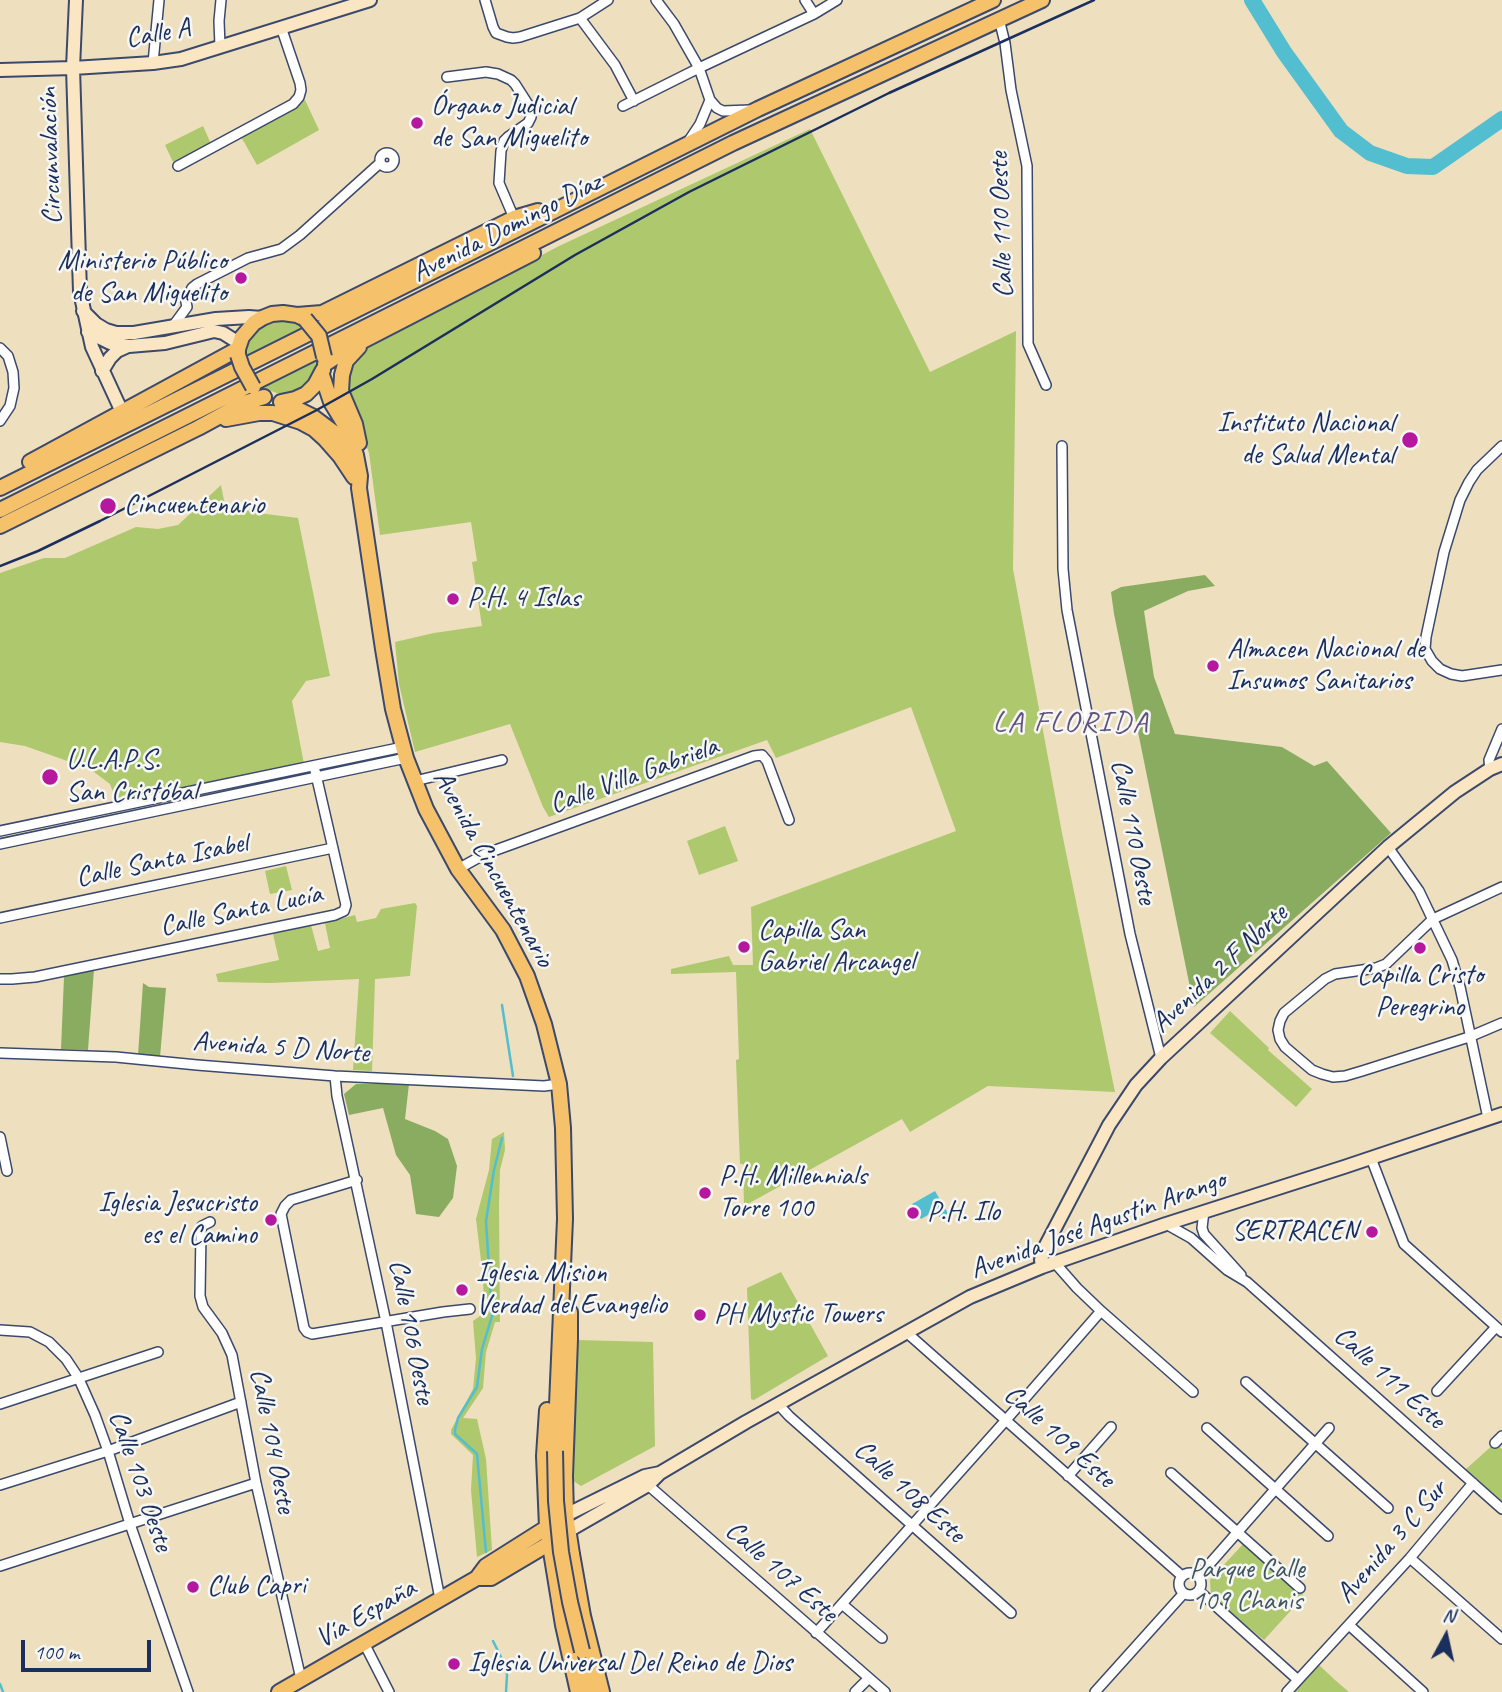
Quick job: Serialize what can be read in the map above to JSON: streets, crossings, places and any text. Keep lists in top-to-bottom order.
{
  "streets": {
    "main road": [
      "Calle A",
      "Circunvalación",
      "Avenida Domingo Díaz",
      "Avenida Cincuentenario",
      "Avenida 2 F Norte",
      "Avenida José Agustín Arango",
      "Vía España"
    ],
    "street": [
      "Calle 110 Oeste",
      "Calle Villa Gabriela",
      "Calle Santa Isabel",
      "Calle Santa Lucía",
      "Avenida 5 D Norte",
      "Calle 106 Oeste",
      "Calle 111 Este",
      "Calle 109 Este",
      "Calle 104 Oeste",
      "Calle 103 Oeste",
      "Calle 108 Este",
      "Avenida 3 C Sur",
      "Calle 107 Este"
    ]
  },
  "crossings": [
    ["Calle A", "Circunvalación"],
    ["Calle 110 Oeste", "Avenida Domingo Díaz"],
    ["Calle 110 Oeste", "Avenida 2 F Norte"],
    ["Calle Villa Gabriela", "Avenida Cincuentenario"],
    ["Calle Santa Isabel", "Calle Santa Lucía"],
    ["Avenida Cincuentenario", "Avenida 5 D Norte"],
    ["Avenida 2 F Norte", "Avenida José Agustín Arango"],
    ["Avenida 5 D Norte", "Calle 106 Oeste"],
    ["Avenida José Agustín Arango", "Calle 111 Este"],
    ["Avenida José Agustín Arango", "Calle 109 Este"],
    ["Avenida José Agustín Arango", "Calle 108 Este"],
    ["Avenida José Agustín Arango", "Calle 107 Este"],
    ["Avenida José Agustín Arango", "Vía España"],
    ["Calle 106 Oeste", "Vía España"],
    ["Calle 111 Este", "Avenida 3 C Sur"],
    ["Calle 104 Oeste", "Vía España"]
  ],
  "districts": ["LA FLORIDA"],
  "parks": ["Parque Calle 109 Chanis"],
  "places": [
    "Órgano Judicial de San Miguelito",
    "Ministerio Público de San Miguelito",
    "Instituto Nacional de Salud Mental",
    "Cincuentenario",
    "P.H. 4 Islas",
    "Almacen Nacional de Insumos Sanitarios",
    "U.L.A.P.S. San Cristóbal",
    "Capilla San Gabriel Arcangel",
    "Capilla Cristo Peregrino",
    "P.H. Millennials Torre 100",
    "P.H. Ilo",
    "Iglesia Jesucristo es el Camino",
    "SERTRACEN",
    "Iglesia Mision Verdad del Evangelio",
    "PH Mystic Towers",
    "Club Capri",
    "Iglesia Universal Del Reino de Dios"
  ],
  "scale_bar": "100 m",
  "north": "top"
}
